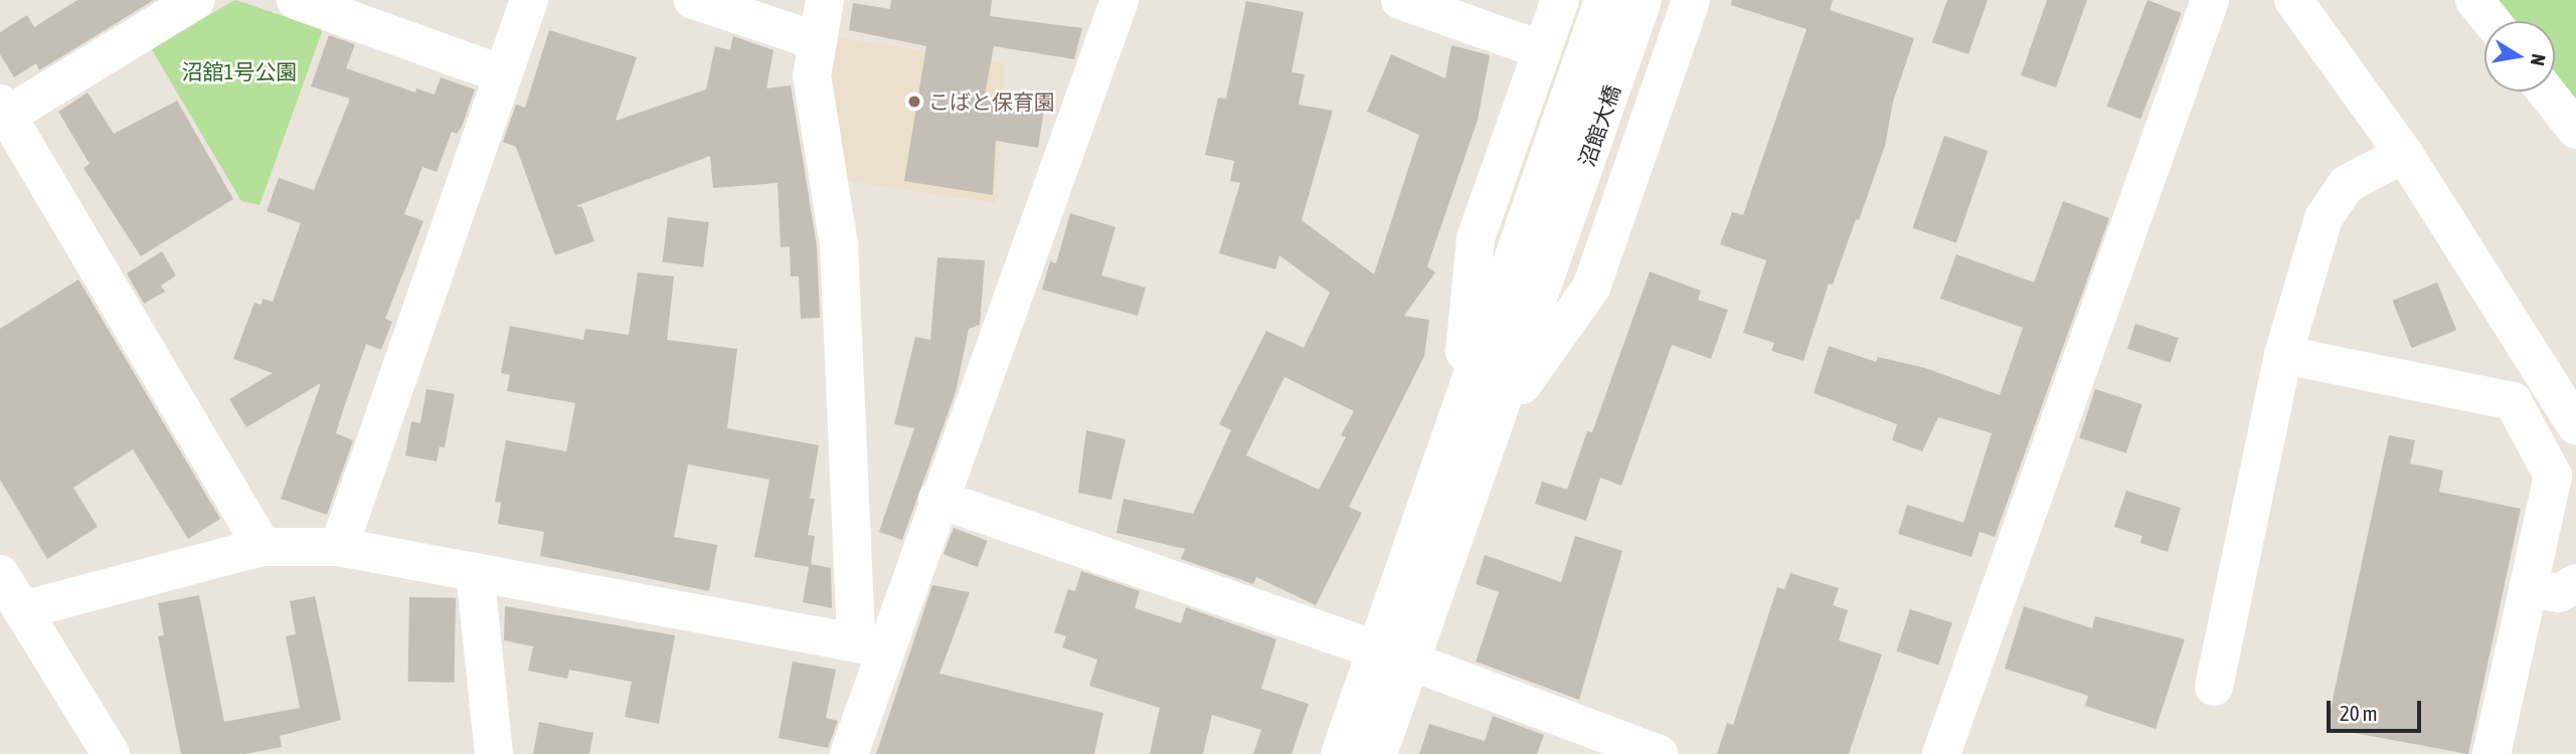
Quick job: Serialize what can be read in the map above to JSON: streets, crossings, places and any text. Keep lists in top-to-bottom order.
{
  "streets": {
    "street": ["沼館大橋"]
  },
  "parks": ["沼舘1号公園"],
  "places": ["こばと保育園"],
  "scale_bar": "20 m",
  "north": "right"
}
